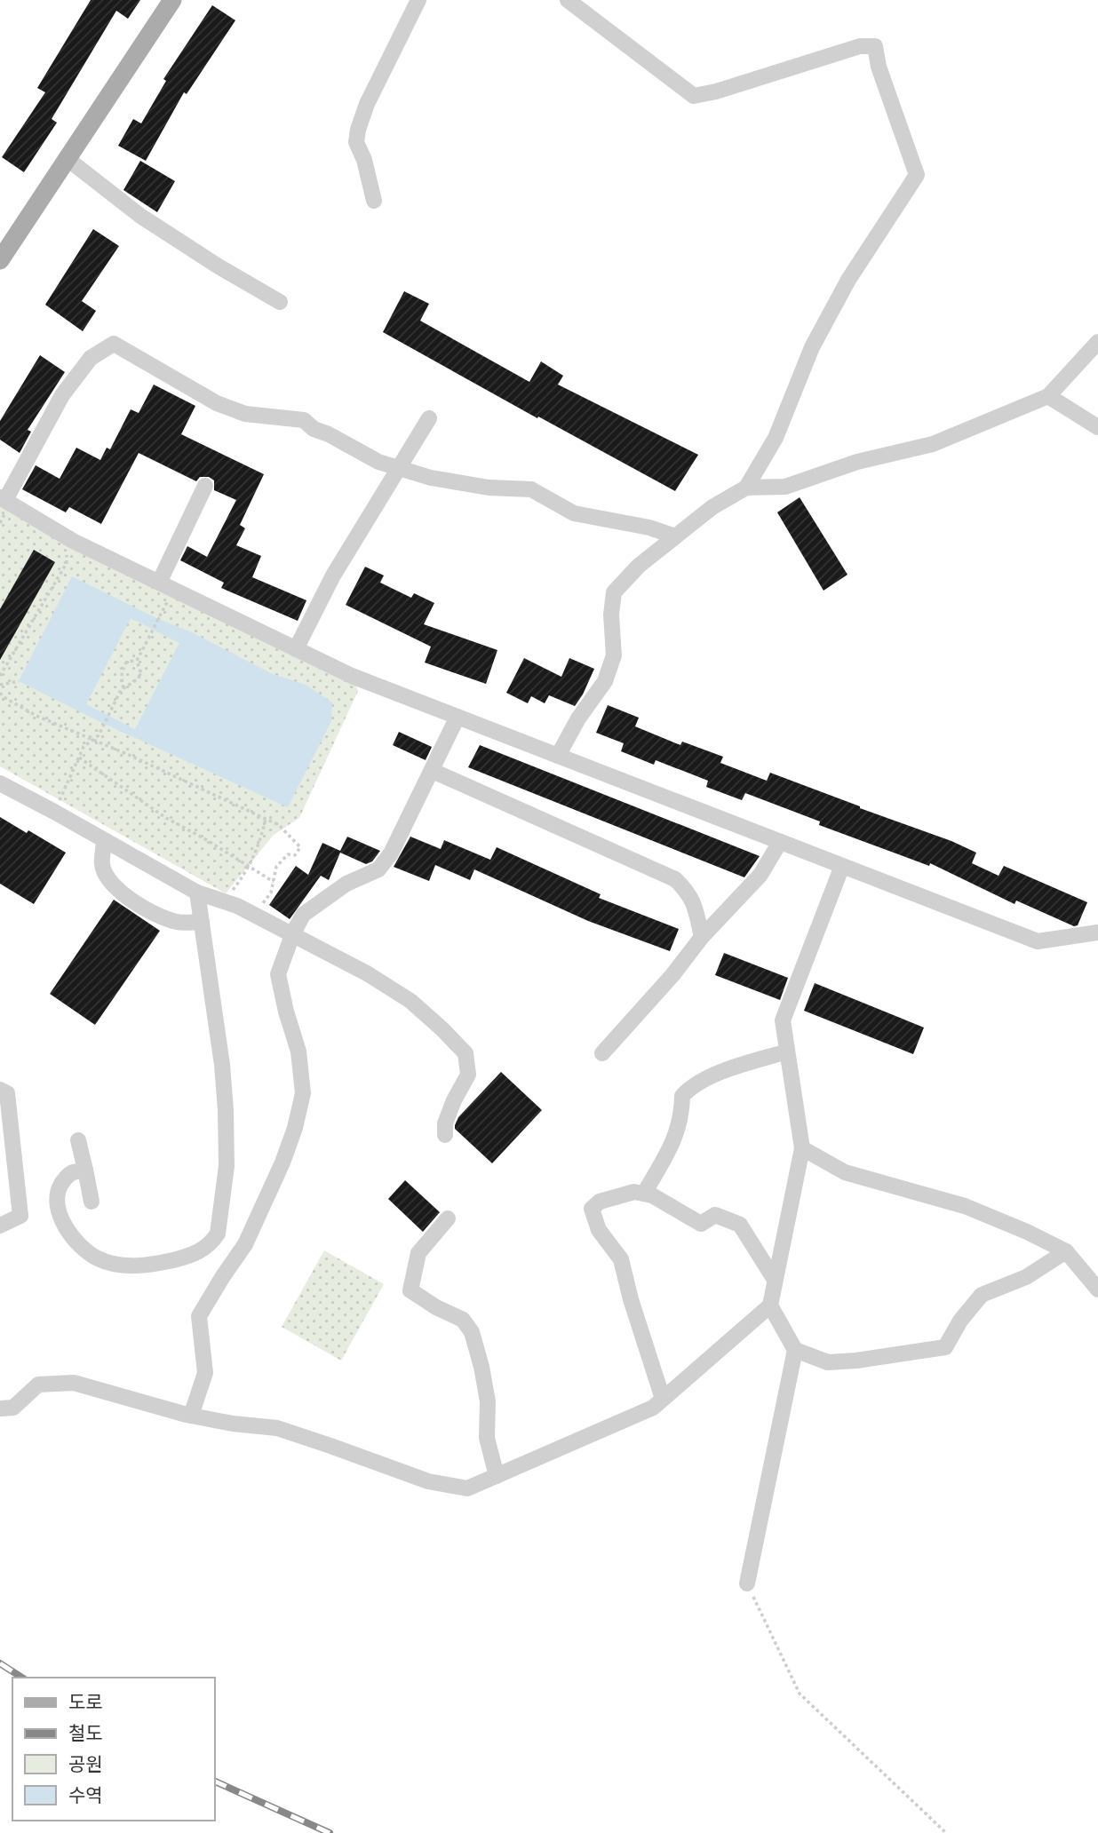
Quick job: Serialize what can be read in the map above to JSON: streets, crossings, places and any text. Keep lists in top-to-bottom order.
{
  "legend": [
    "도로",
    "철도",
    "공원",
    "수역"
  ]
}
